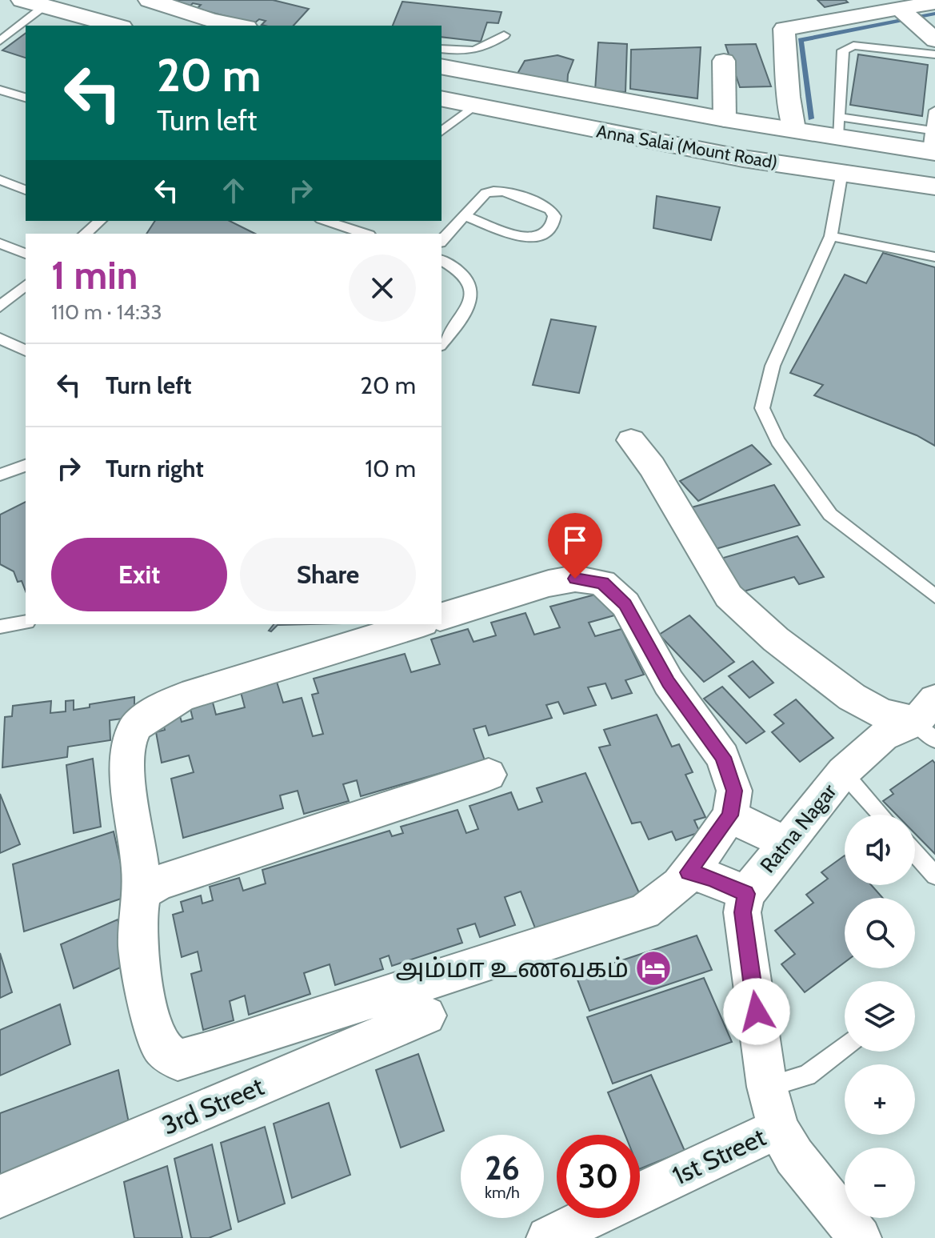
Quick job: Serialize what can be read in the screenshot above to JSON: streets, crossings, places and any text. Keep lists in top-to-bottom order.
{
  "streets": {
    "main road": ["Anna Salai (Mount Road)"],
    "street": ["Ratna Nagar", "3rd Street", "1st Street"]
  },
  "crossings": [
    ["Ratna Nagar", "1st Street"]
  ],
  "places": {
    "hotel": ["அம்மா உணவகம்"]
  },
  "page": {
    "turn": ["20 m", "Turn left"],
    "heading": ["1 min", "110 m · 14:33"],
    "list": [
      {
        "name": "Turn left",
        "value": "20 m"
      },
      {
        "name": "Turn right",
        "value": "10 m"
      }
    ],
    "buttons": ["Exit", "Share"],
    "map_buttons": ["+", "−"],
    "speed": "26 km/h",
    "limit": "30"
  }
}
